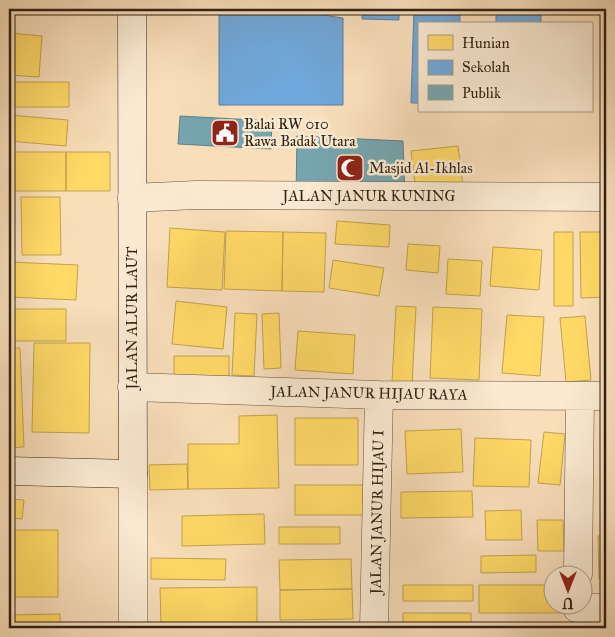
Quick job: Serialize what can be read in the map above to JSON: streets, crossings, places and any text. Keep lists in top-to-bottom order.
{
  "streets": {
    "street": [
      "JALAN JANUR KUNING",
      "JALAN ALUR LAUT",
      "JALAN JANUR HIJAU RAYA",
      "JALAN JANUR HIJAU I"
    ]
  },
  "crossings": [
    ["JALAN JANUR KUNING", "JALAN ALUR LAUT"],
    ["JALAN ALUR LAUT", "JALAN JANUR HIJAU RAYA"],
    ["JALAN JANUR HIJAU RAYA", "JALAN JANUR HIJAU I"]
  ],
  "places": {
    "public building": ["Balai RW 010 Rawa Badak Utara"],
    "mosque": ["Masjid Al-Ikhlas"]
  },
  "legend": ["Hunian", "Sekolah", "Publik"],
  "north": "bottom"
}
